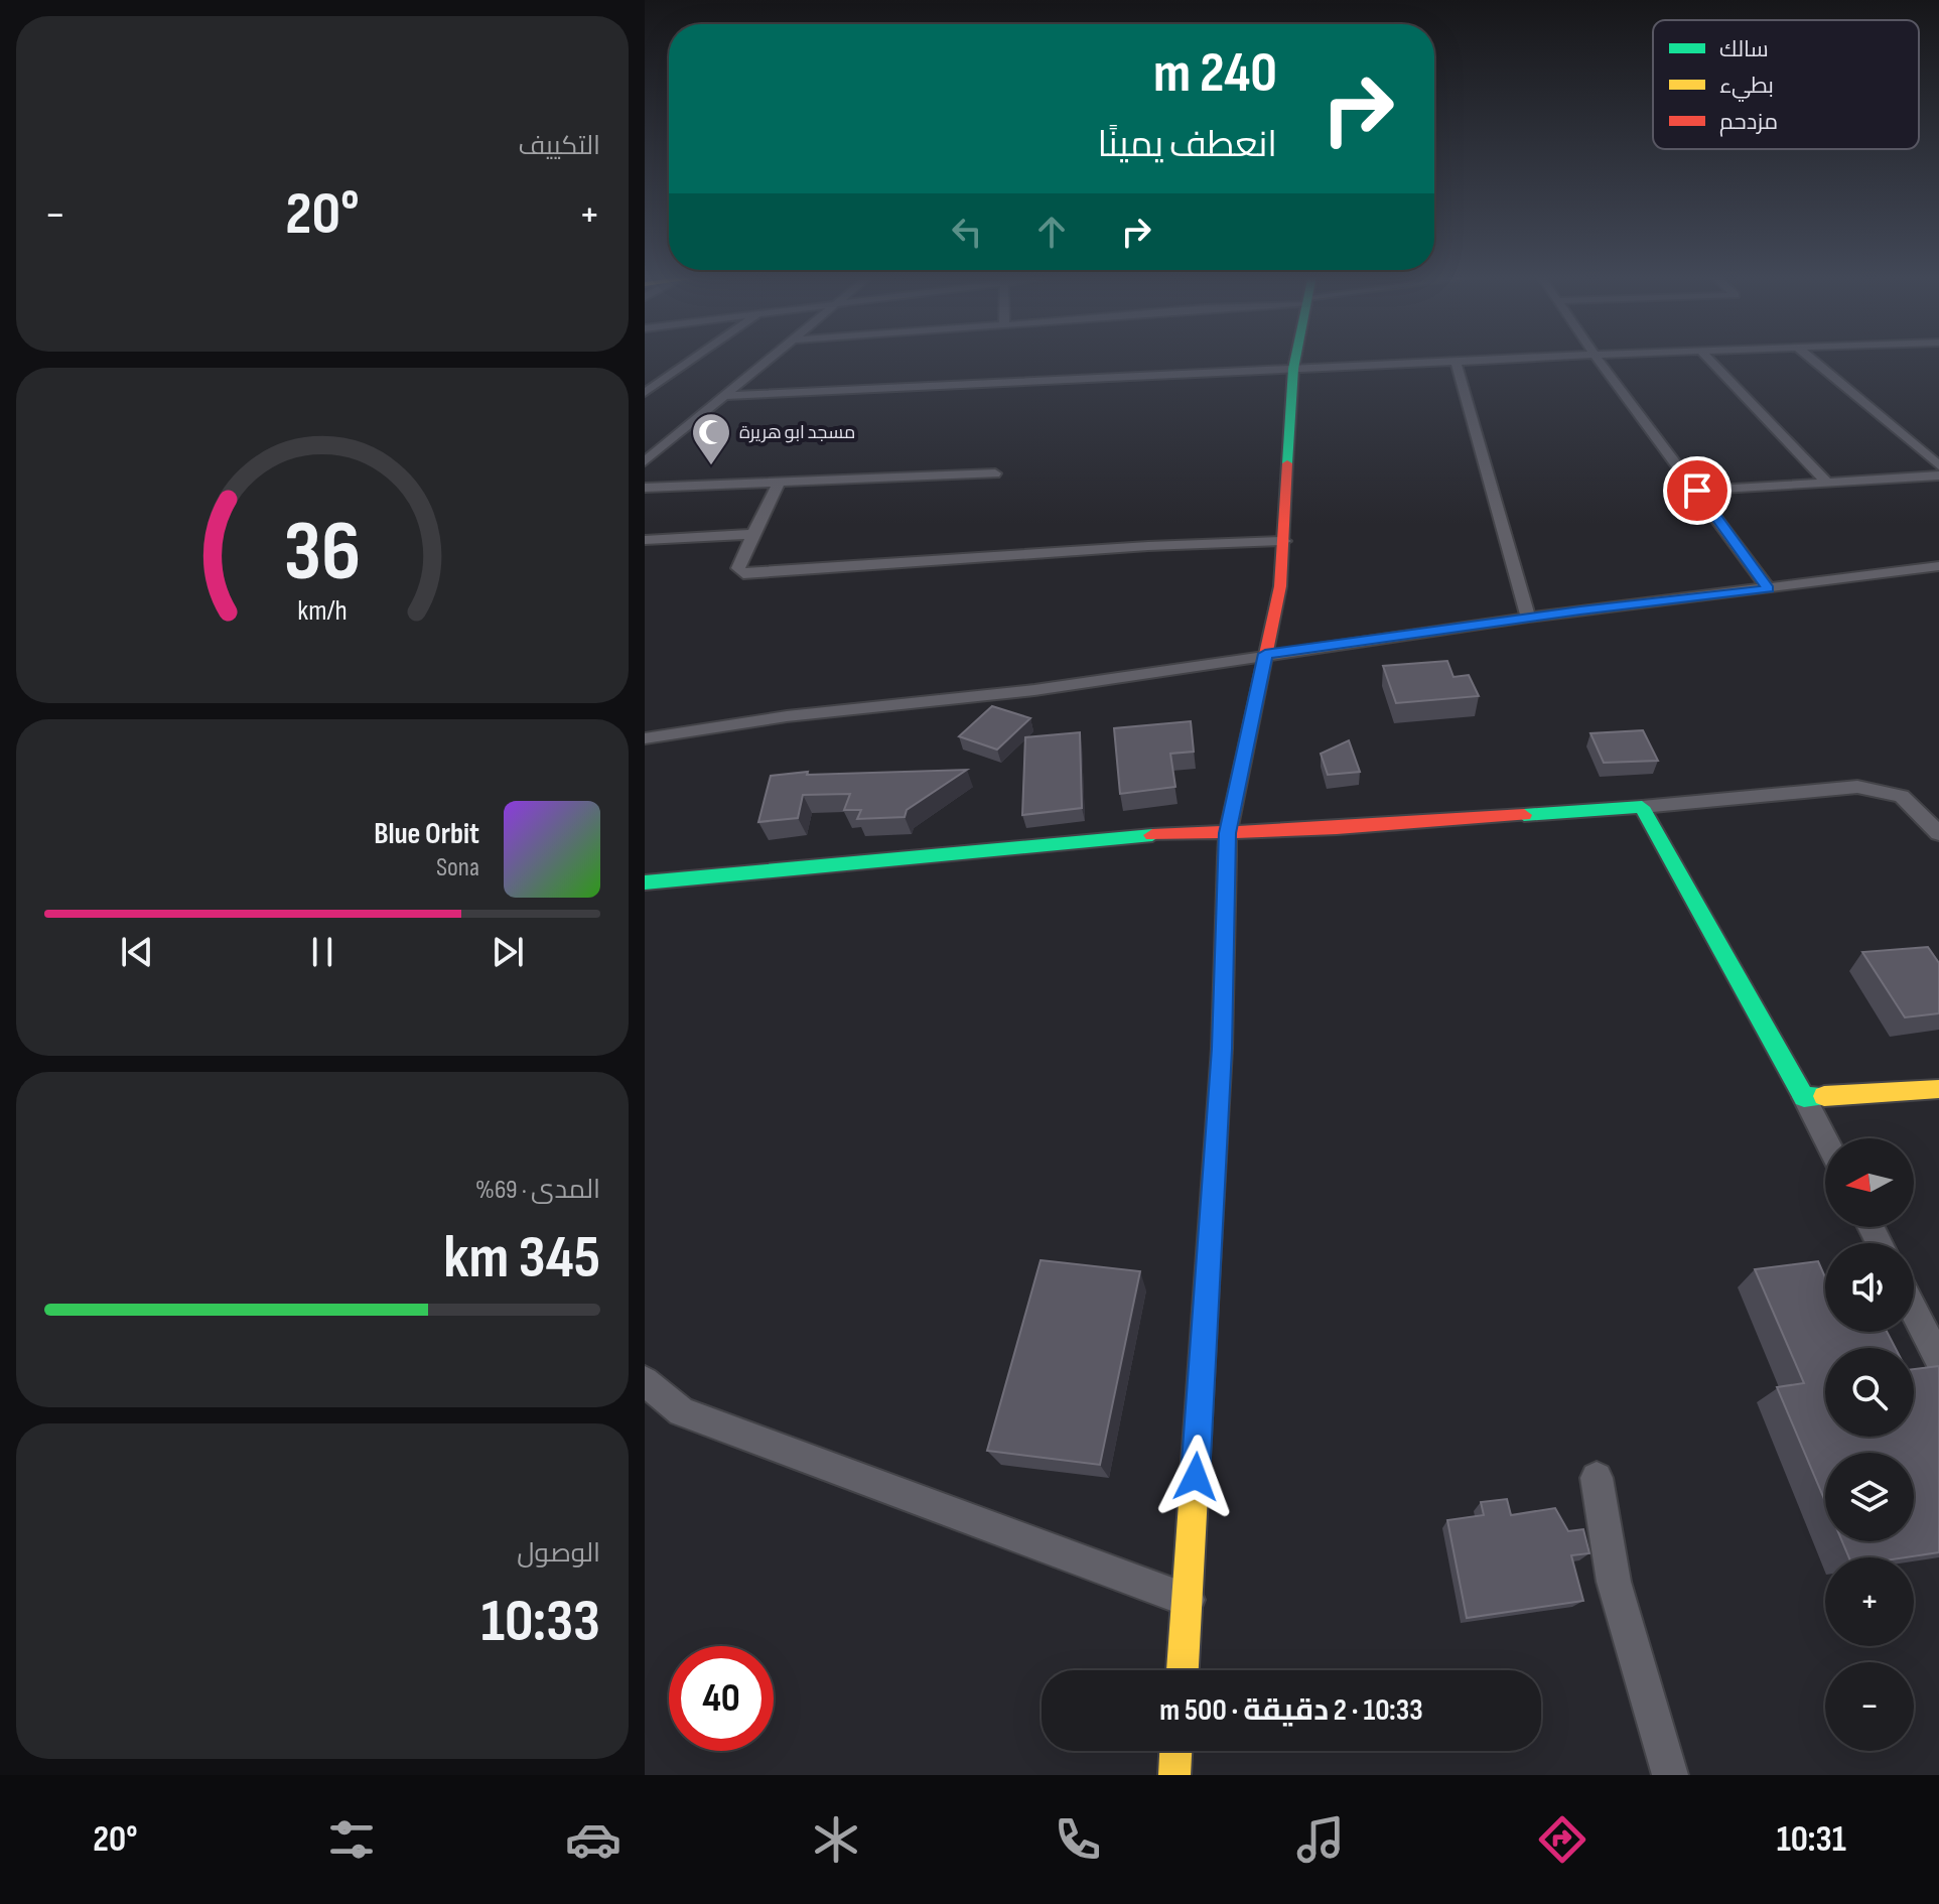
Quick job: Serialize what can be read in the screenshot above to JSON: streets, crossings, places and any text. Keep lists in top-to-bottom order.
{
  "places": {
    "mosque": ["مسجد ابو هريرة"]
  },
  "legend": ["سالك", "بطيء", "مزدحم"],
  "north": "left",
  "page": {
    "tile": [
      "التكييف",
      ["المدى · 69%", "345 km"],
      ["الوصول", "10:33"]
    ],
    "turn": ["240 m", "انعطف يمينًا"],
    "heat": ["−", "20°", "+"],
    "song": ["Blue Orbit", "Sona"],
    "map_buttons": ["+", "−"],
    "limit": "40",
    "trip": "10:33 · 2 دقيقة · 500 m",
    "tabs": ["10:31", "20°"],
    "gauge": ["36", "km/h"]
  }
}
